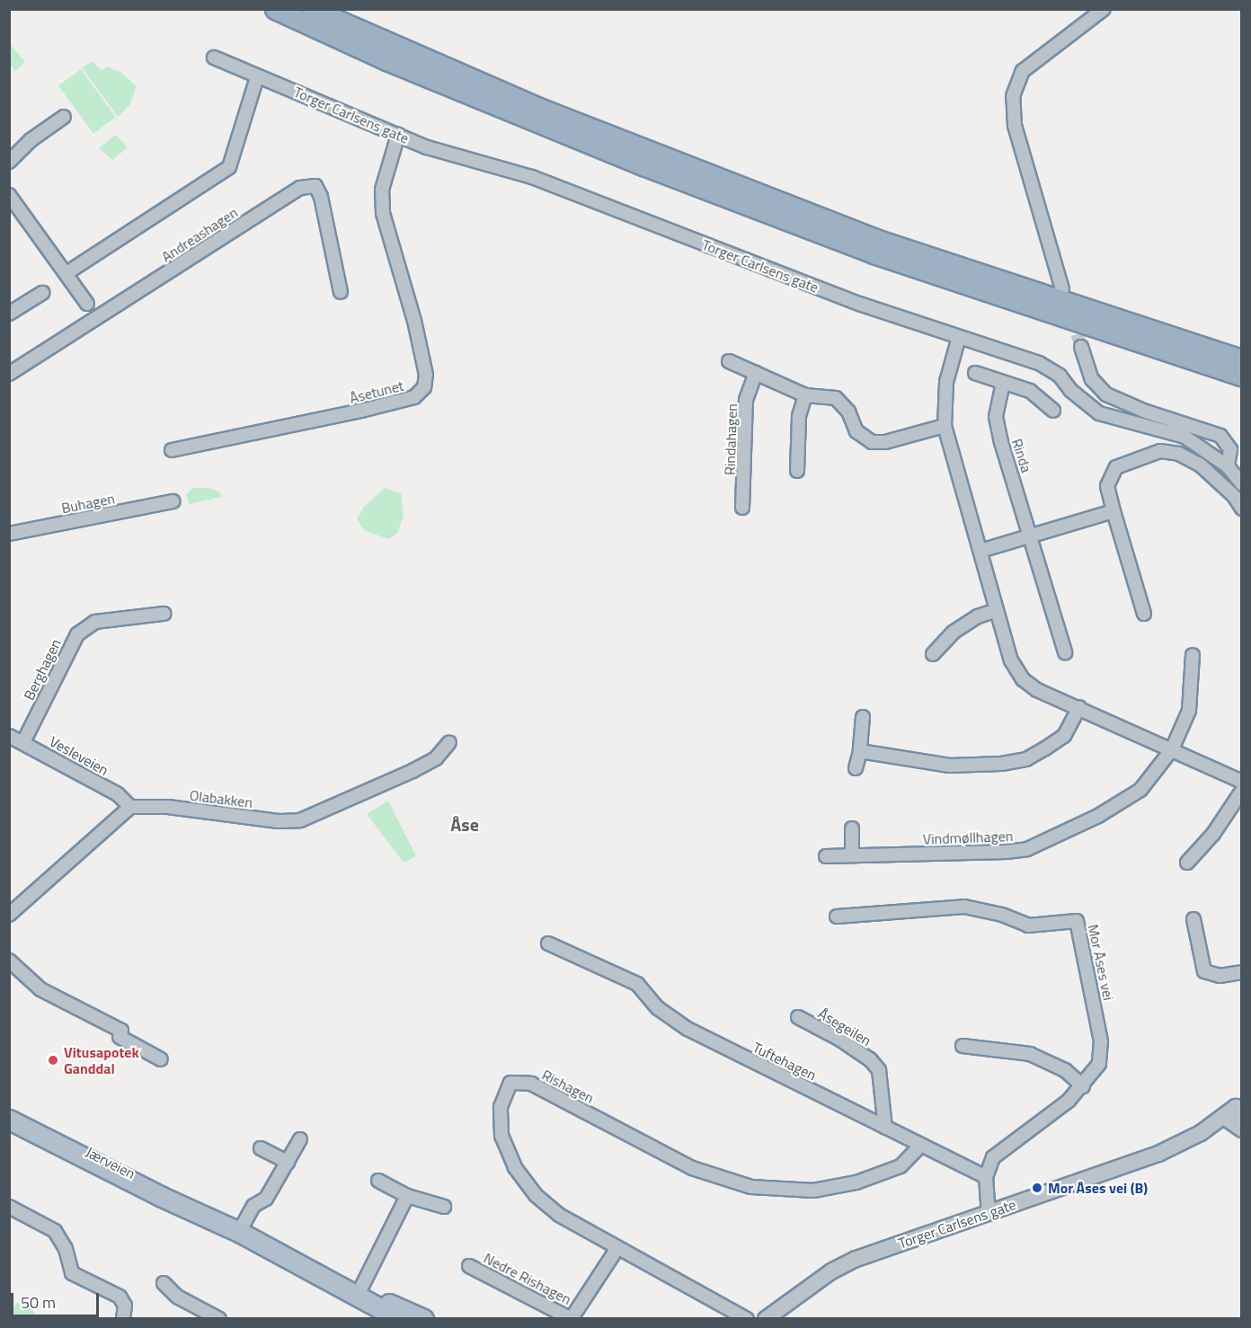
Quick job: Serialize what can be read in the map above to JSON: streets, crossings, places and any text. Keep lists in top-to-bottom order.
{
  "streets": {
    "main road": ["Jærveien"],
    "street": [
      "Torger Carlsens gate",
      "Andreashagen",
      "Åsetunet",
      "Rindahagen",
      "Rinda",
      "Buhagen",
      "Berghagen",
      "Vesleveien",
      "Olabakken",
      "Vindmøllhagen",
      "Mor Åses vei",
      "Åsegeilen",
      "Tuftehagen",
      "Rishagen",
      "Nedre Rishagen"
    ]
  },
  "crossings": [
    ["Torger Carlsens gate", "Åsetunet"],
    ["Berghagen", "Vesleveien"],
    ["Vesleveien", "Olabakken"],
    ["Mor Åses vei", "Tuftehagen"],
    ["Åsegeilen", "Tuftehagen"],
    ["Tuftehagen", "Rishagen"],
    ["Rishagen", "Nedre Rishagen"]
  ],
  "districts": ["Åse"],
  "places": ["Vitusapotek Ganddal", "Mor Åses vei (B)"],
  "scale_bar": "50 m"
}
